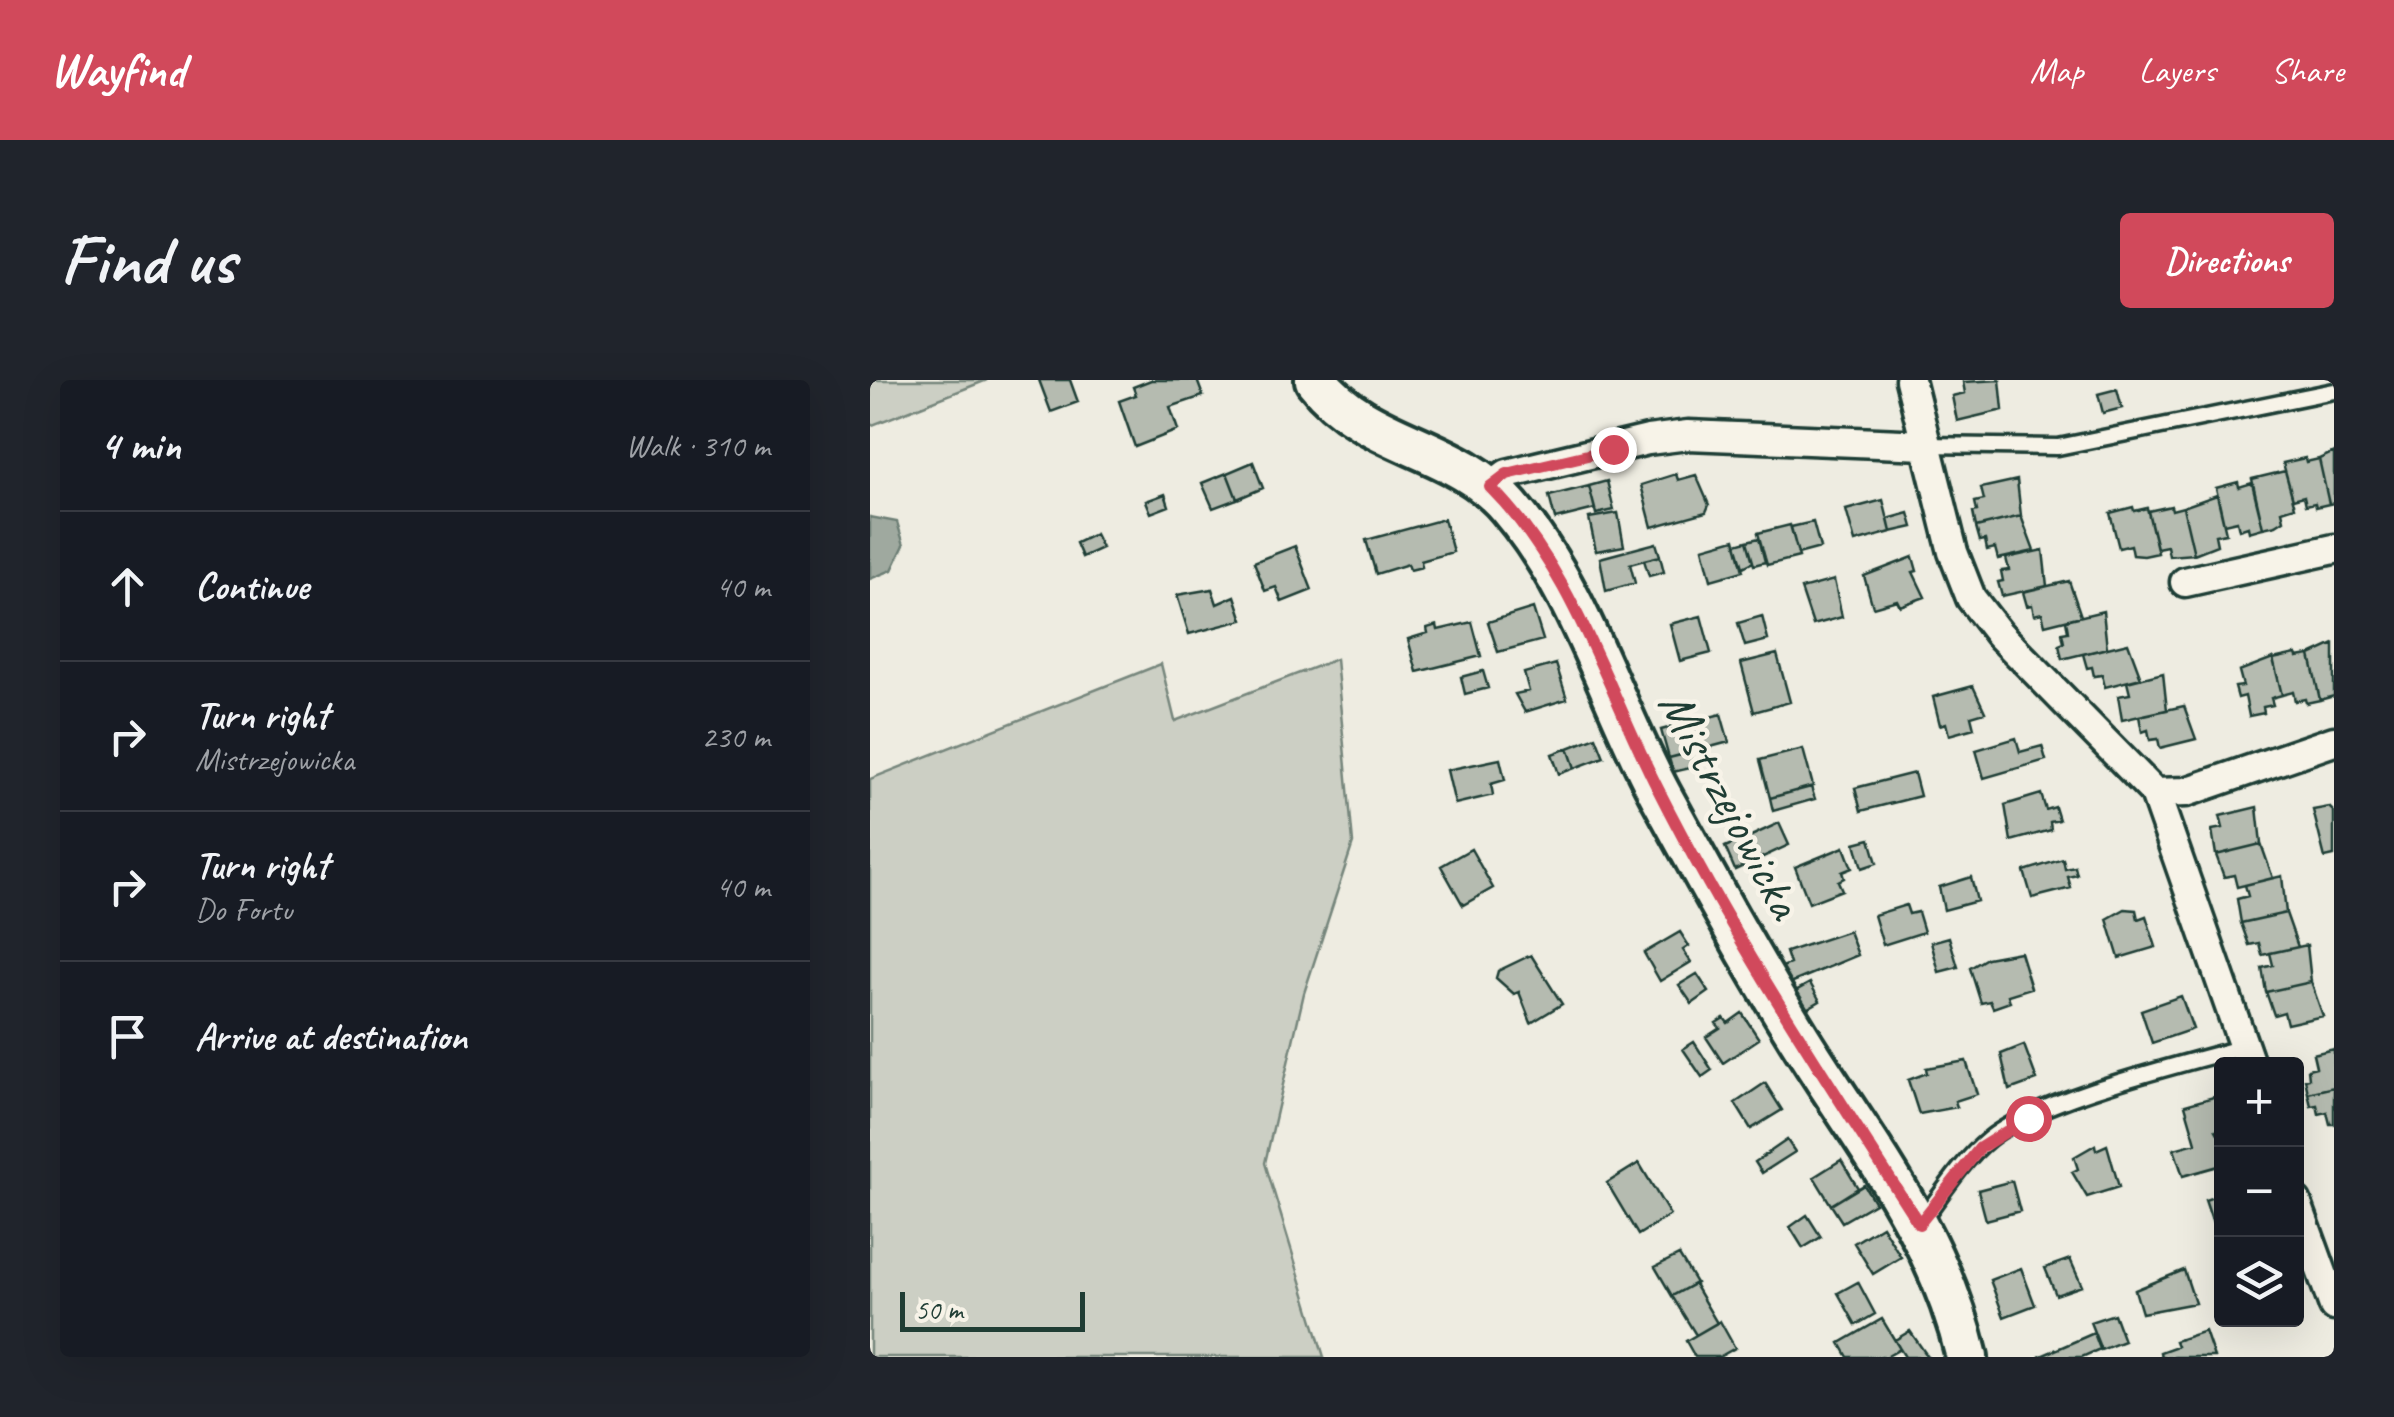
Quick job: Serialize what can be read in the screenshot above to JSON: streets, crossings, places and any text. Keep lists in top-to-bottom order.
{
  "streets": {
    "street": ["Mistrzejowicka"]
  },
  "scale_bar": "50 m",
  "page": {
    "header": "Wayfind",
    "nav": ["Map", "Layers", "Share"],
    "buttons": "Directions",
    "title": "Find us",
    "heading": ["4 min", "Walk · 310 m"],
    "list": [
      ["Continue", "40 m"],
      ["Turn right", "Mistrzejowicka", "230 m"],
      ["Turn right", "Do Fortu", "40 m"],
      "Arrive at destination"
    ],
    "map_buttons": ["+", "−"],
    "scale": "50 m"
  }
}
